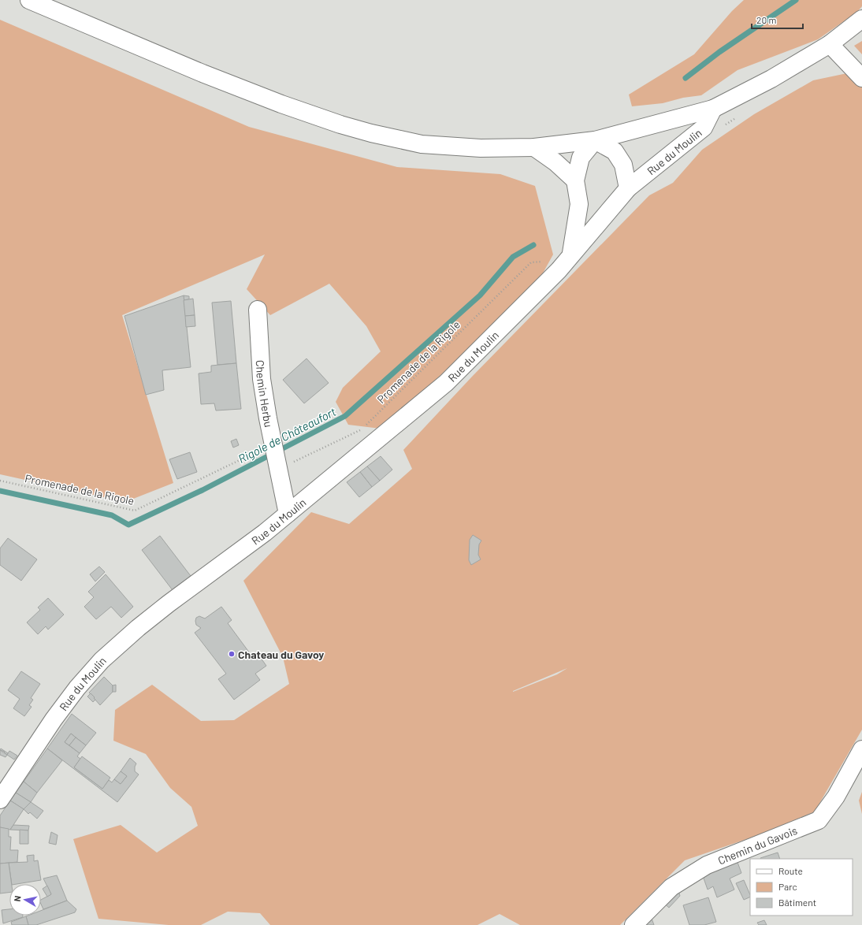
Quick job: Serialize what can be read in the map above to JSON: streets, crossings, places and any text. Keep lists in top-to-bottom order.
{
  "streets": {
    "street": ["Rue du Moulin", "Chemin Herbu", "Chemin du Gavois"],
    "path": ["Promenade de la Rigole"]
  },
  "crossings": [
    ["Rue du Moulin", "Promenade de la Rigole"],
    ["Rue du Moulin", "Chemin Herbu"],
    ["Promenade de la Rigole", "Chemin Herbu"]
  ],
  "water": ["Rigole de Châteaufort"],
  "places": ["Chateau du Gavoy"],
  "legend": ["Route", "Parc", "Bâtiment"],
  "scale_bar": "20 m",
  "north": "left"
}
